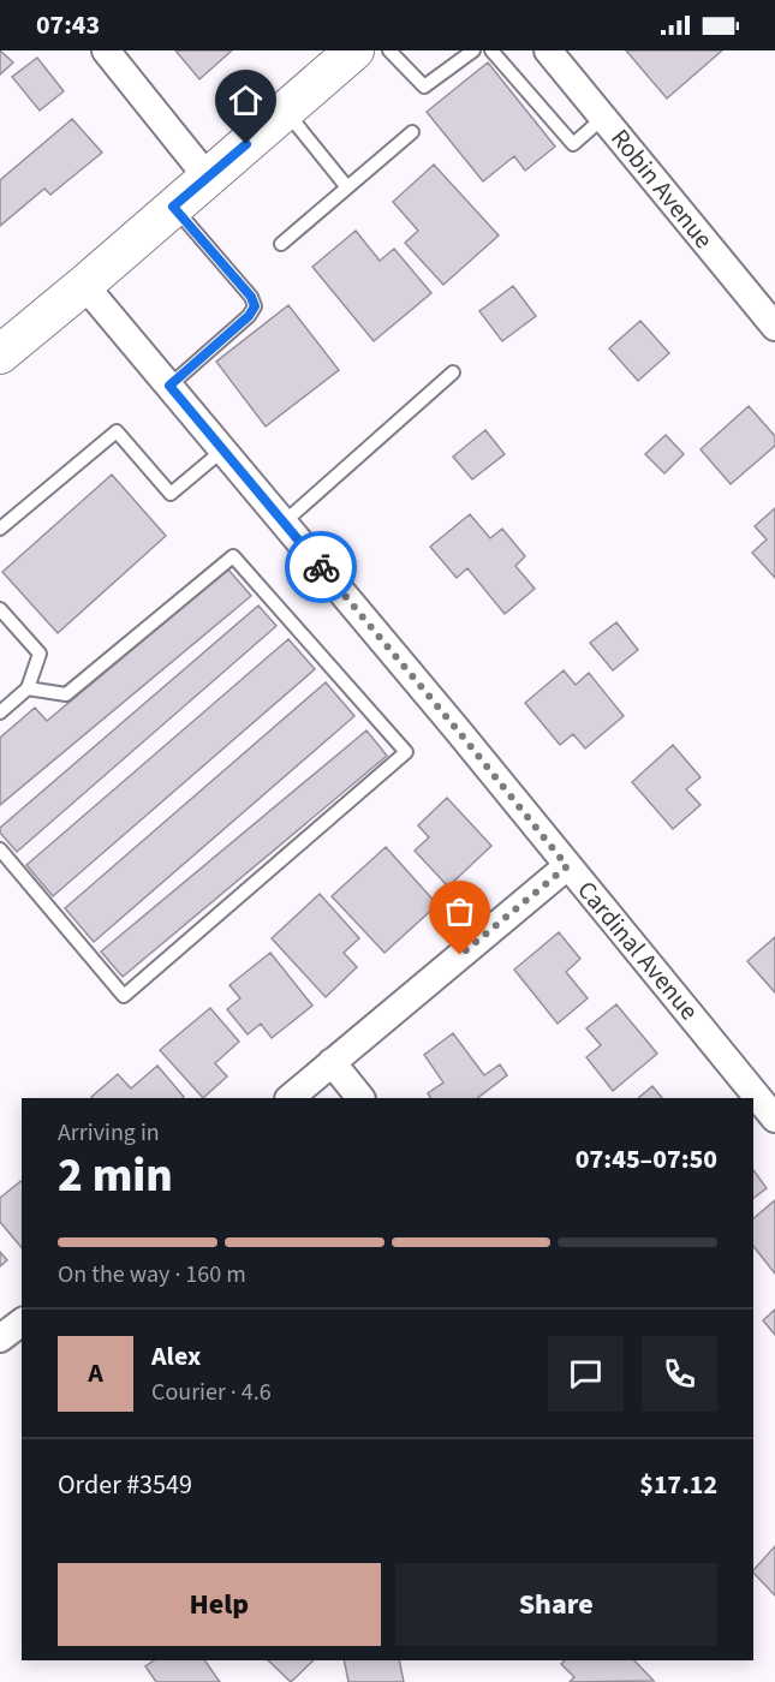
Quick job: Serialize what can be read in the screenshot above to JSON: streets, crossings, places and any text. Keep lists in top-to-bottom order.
{
  "streets": {
    "street": ["Robin Avenue", "Cardinal Avenue"]
  },
  "page": {
    "status": "07:43",
    "heading": ["2 min", "Arriving in", "07:45–07:50"],
    "panel": [
      "Alex",
      "Courier · 4.6",
      "Order #3549",
      "$17.12"
    ],
    "bar": "On the way · 160 m",
    "round": "A",
    "buttons": ["Help", "Share"]
  }
}
